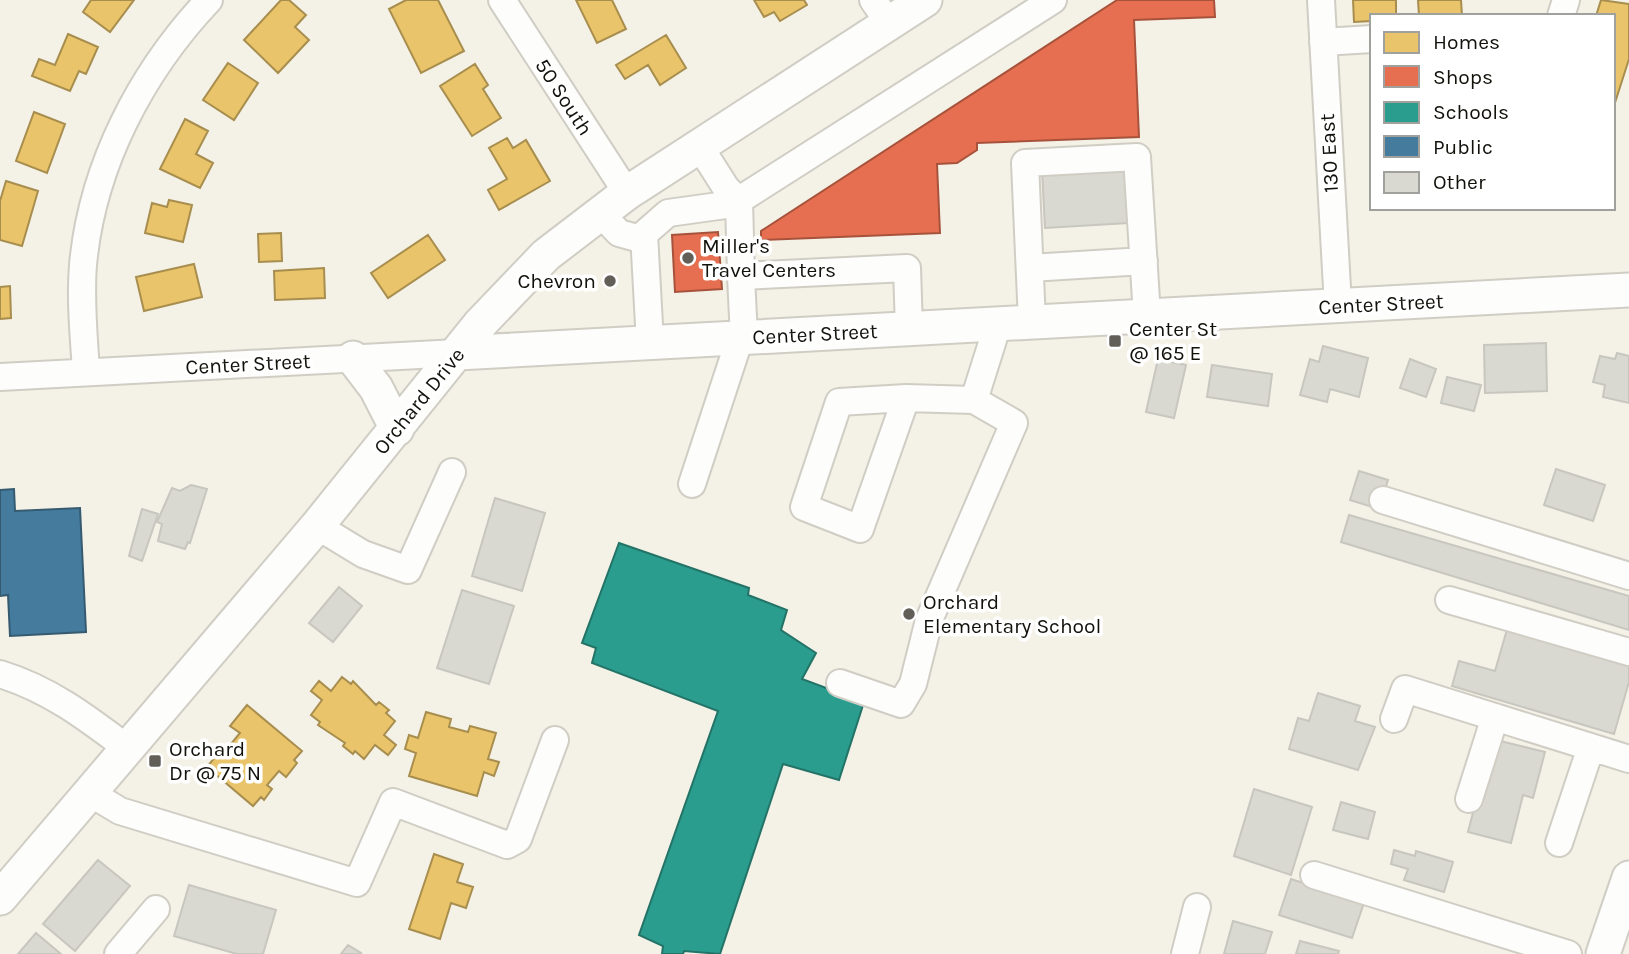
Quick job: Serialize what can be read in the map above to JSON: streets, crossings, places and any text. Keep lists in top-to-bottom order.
{
  "streets": {
    "main road": ["Center Street", "Orchard Drive"],
    "street": ["50 South", "130 East"]
  },
  "crossings": [
    ["50 South", "Orchard Drive"],
    ["130 East", "Center Street"],
    ["Center Street", "Orchard Drive"]
  ],
  "places": {
    "other": ["Miller's Travel Centers", "Chevron", "Orchard Elementary School"],
    "transit": ["Center St @ 165 E", "Orchard Dr @ 75 N"]
  },
  "legend": [
    "Homes",
    "Shops",
    "Schools",
    "Public",
    "Other"
  ]
}
